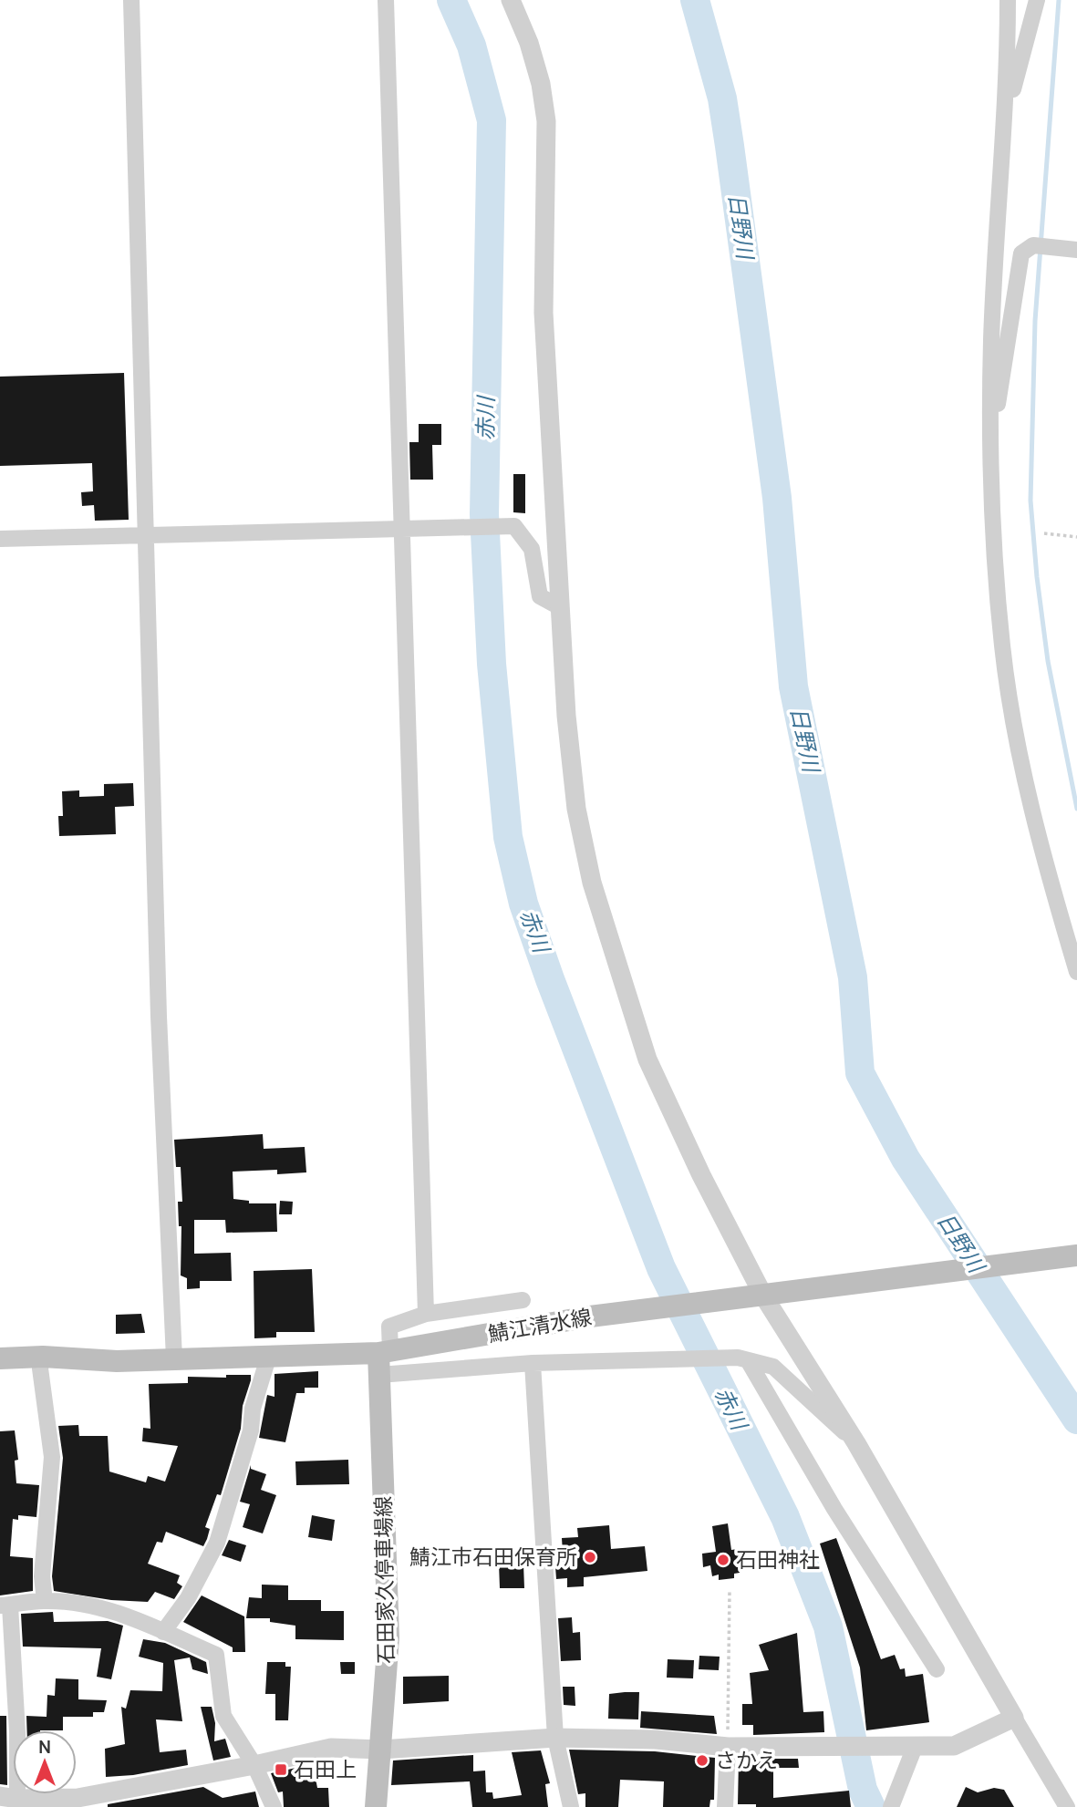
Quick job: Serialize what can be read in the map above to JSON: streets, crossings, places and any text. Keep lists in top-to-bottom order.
{
  "streets": {
    "main road": ["鯖江清水線", "石田家久停車場線"]
  },
  "crossings": [
    ["鯖江清水線", "石田家久停車場線"]
  ],
  "water": ["日野川", "赤川"],
  "places": {
    "other": ["鯖江市石田保育所", "石田神社", "さかえ"],
    "transit": ["石田上"]
  },
  "north": "top"
}
